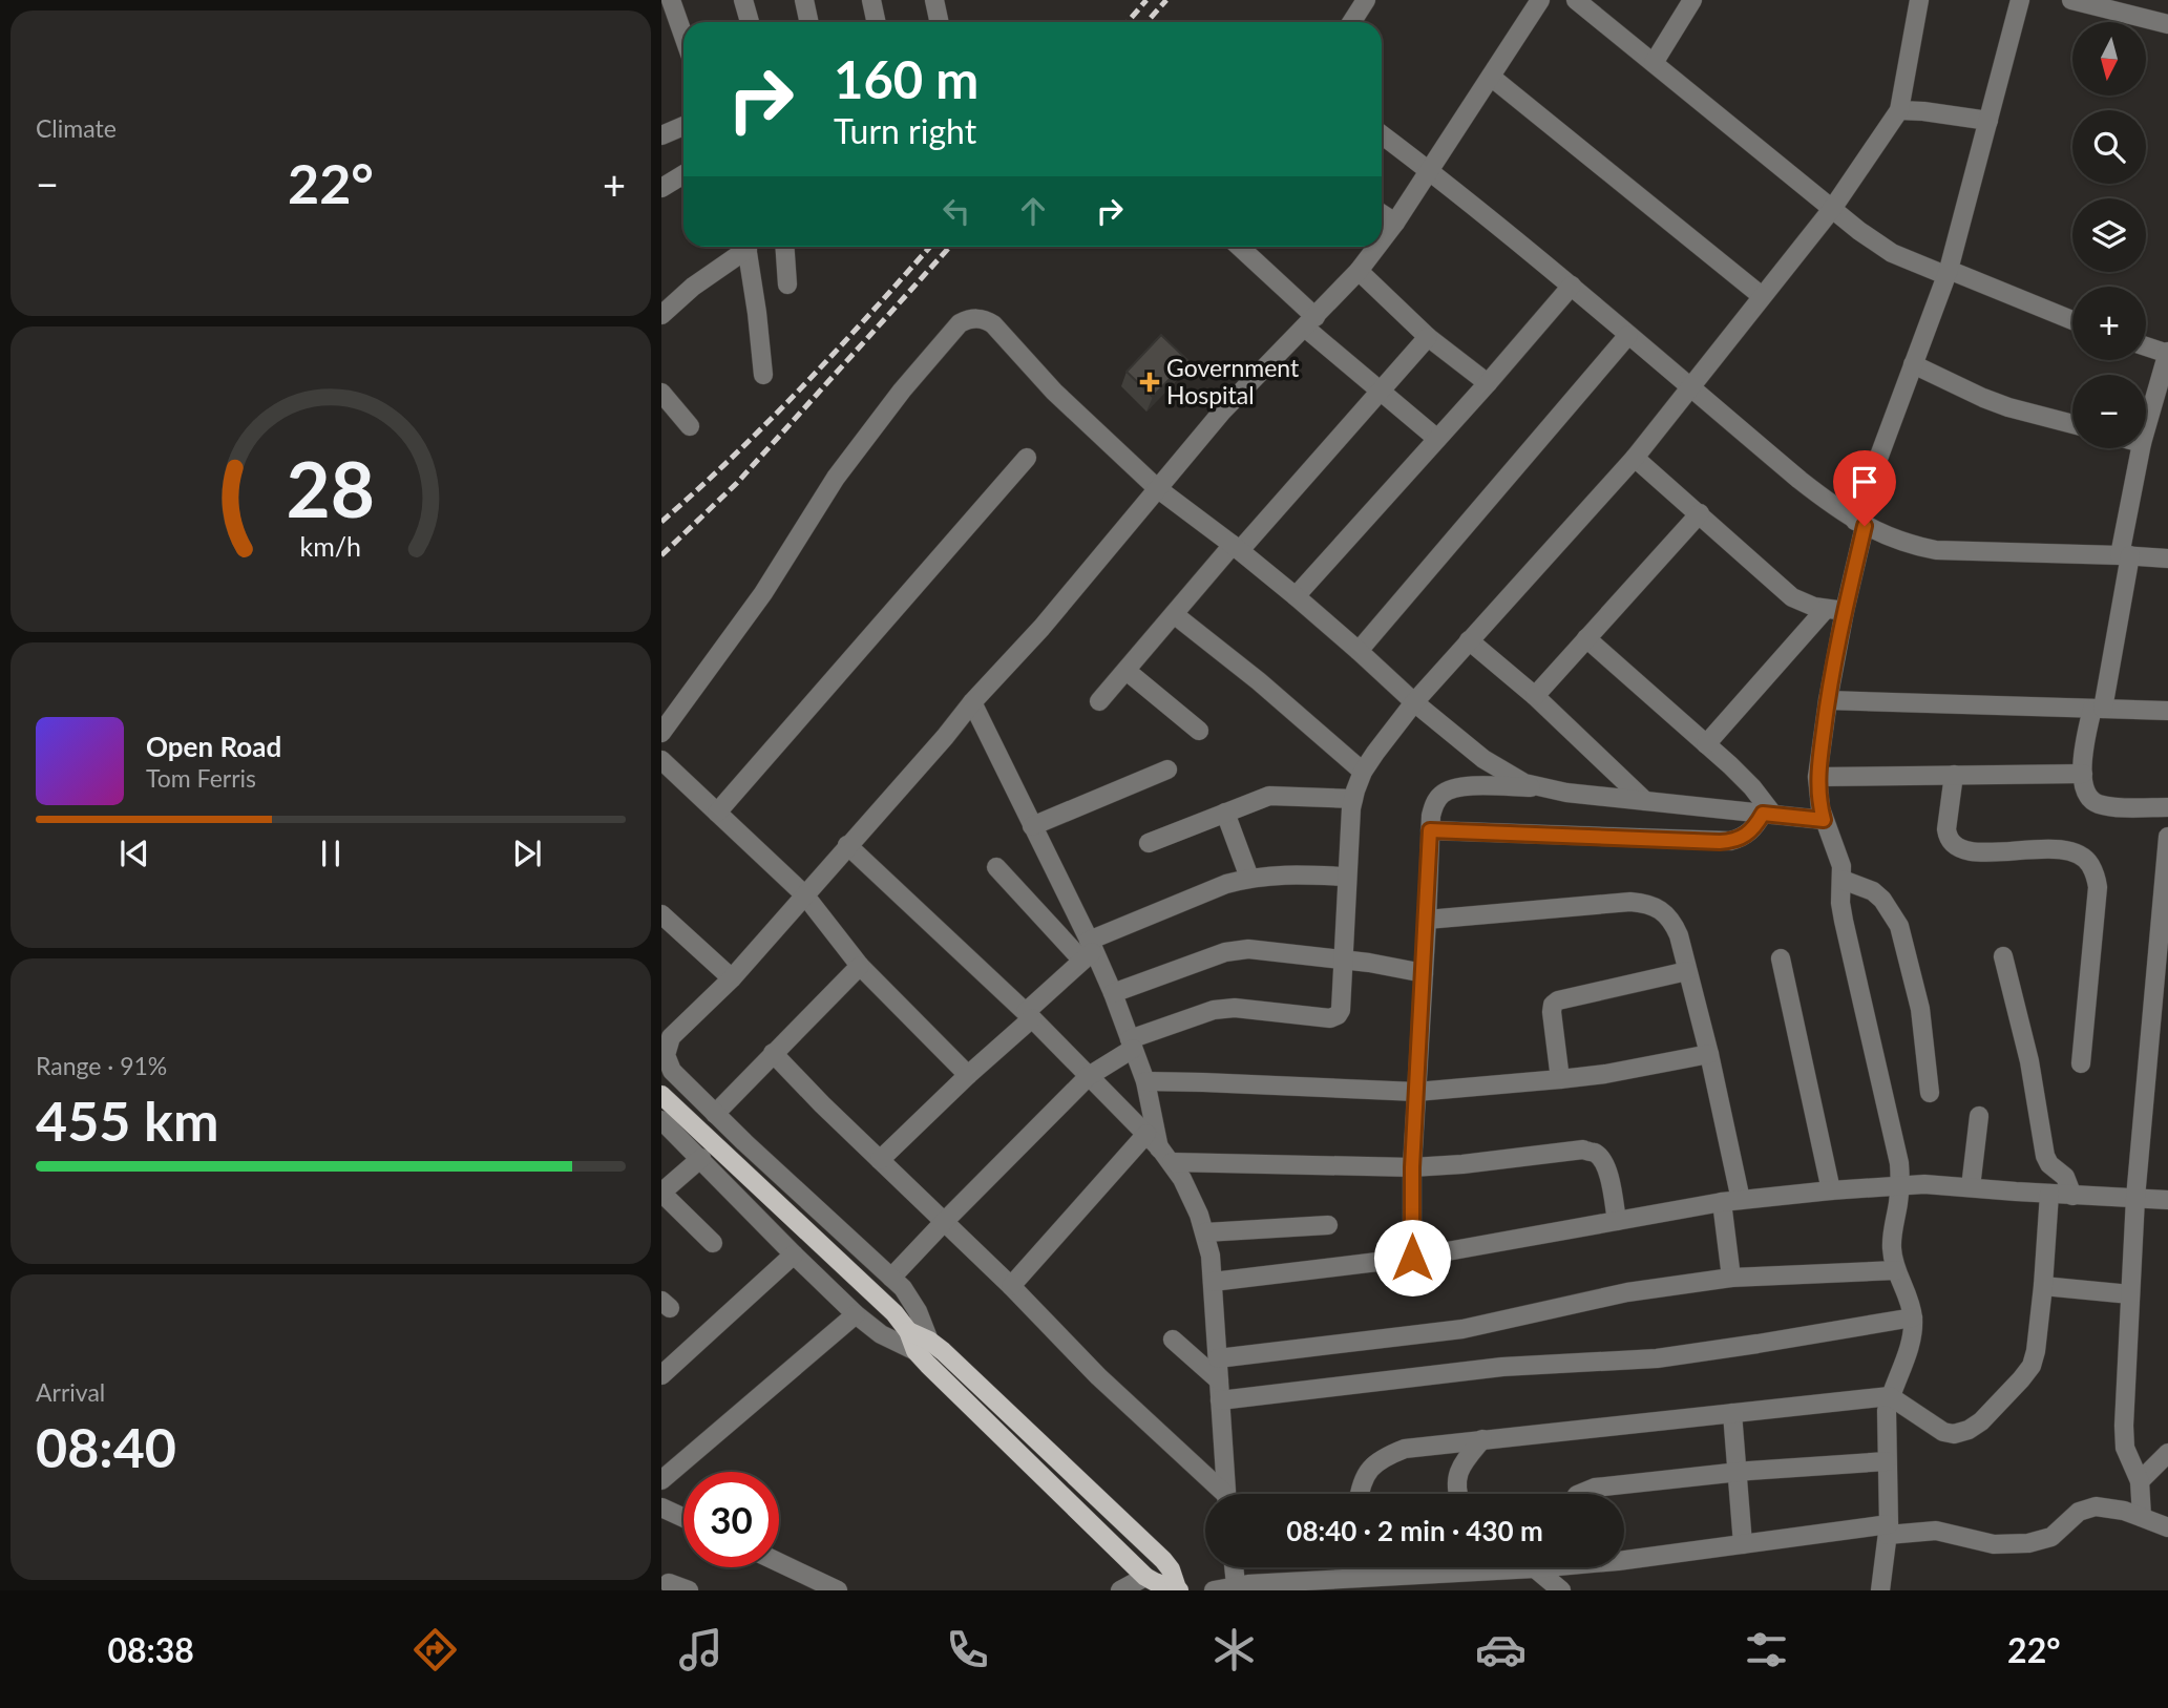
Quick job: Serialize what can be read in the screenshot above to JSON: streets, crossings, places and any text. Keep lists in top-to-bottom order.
{
  "places": {
    "health": ["Government Hospital"]
  },
  "north": "bottom",
  "page": {
    "tile": [
      "Climate",
      ["Range · 91%", "455 km"],
      ["Arrival", "08:40"]
    ],
    "map_buttons": ["+", "−"],
    "turn": ["160 m", "Turn right"],
    "heat": ["−", "22°", "+"],
    "song": ["Open Road", "Tom Ferris"],
    "limit": "30",
    "trip": "08:40 · 2 min · 430 m",
    "tabs": ["08:38", "22°"],
    "gauge": ["28", "km/h"]
  }
}
